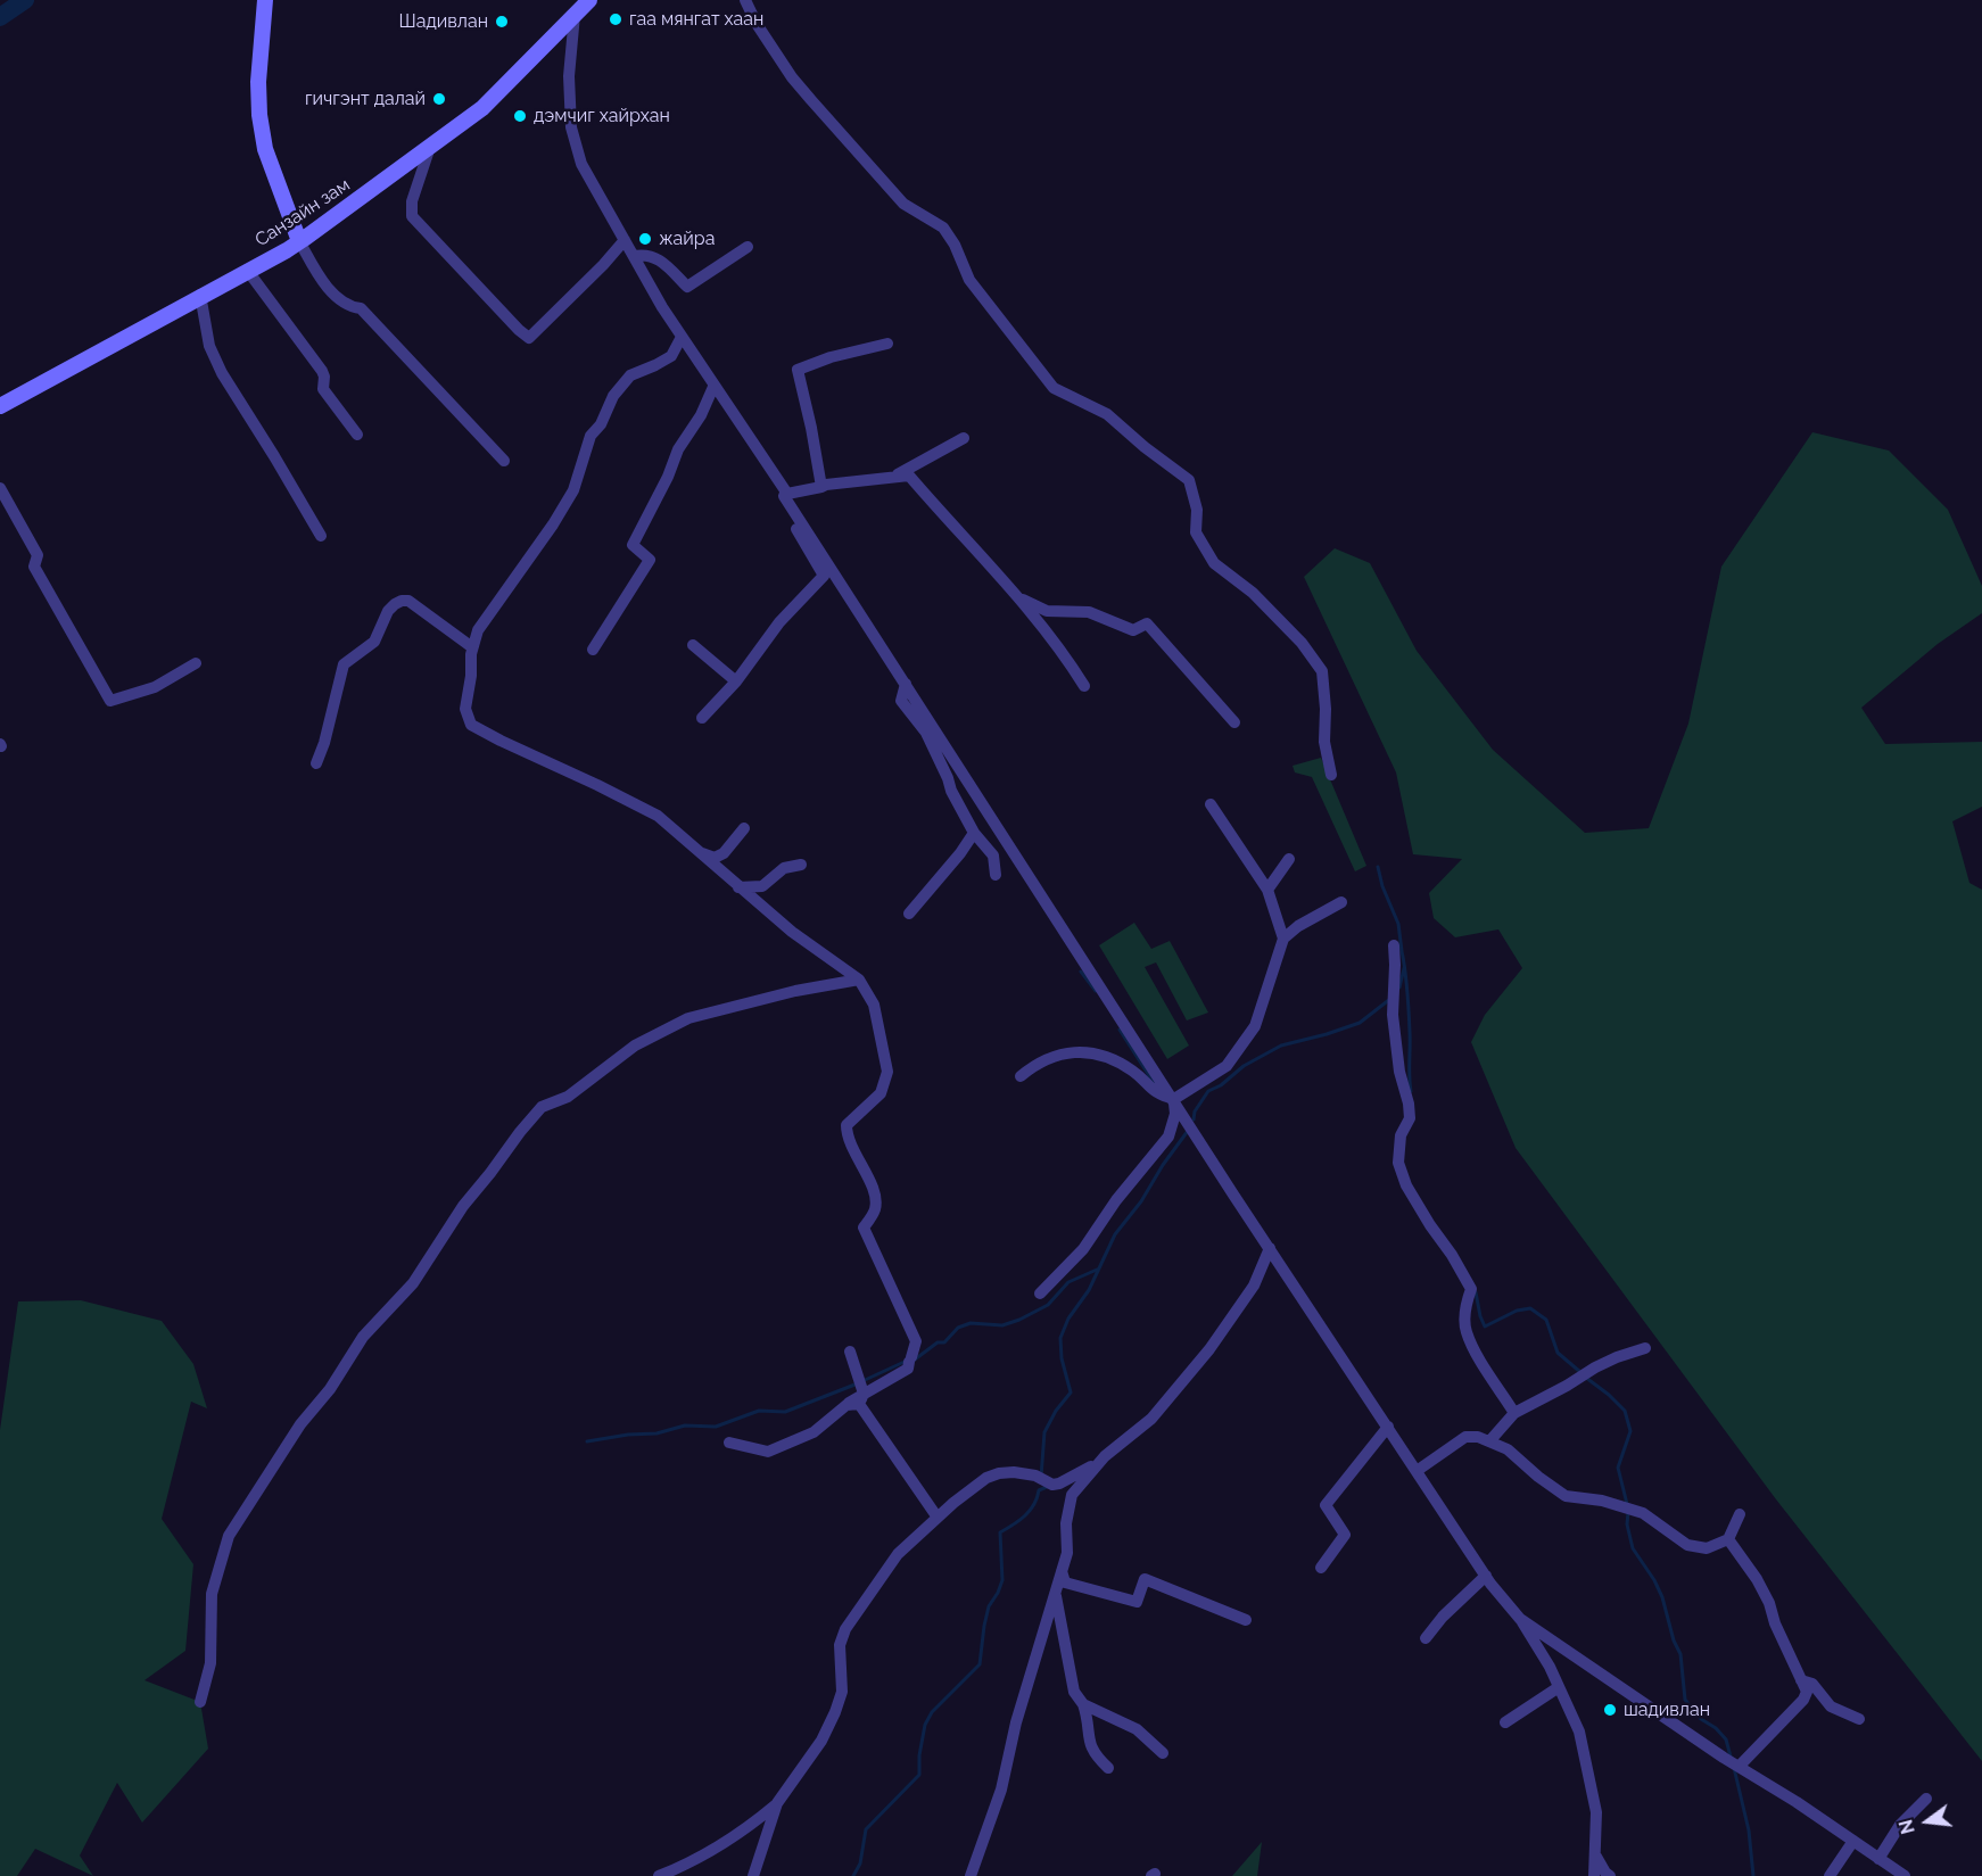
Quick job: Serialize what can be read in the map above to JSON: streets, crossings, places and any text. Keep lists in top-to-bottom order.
{
  "streets": {
    "main road": ["Санзайн зам"]
  },
  "places": [
    "гаа мянгат хаан",
    "Шадивлан",
    "гичгэнт далай",
    "дэмчиг хайрхан",
    "жайра",
    "шадивлан"
  ],
  "north": "left"
}
